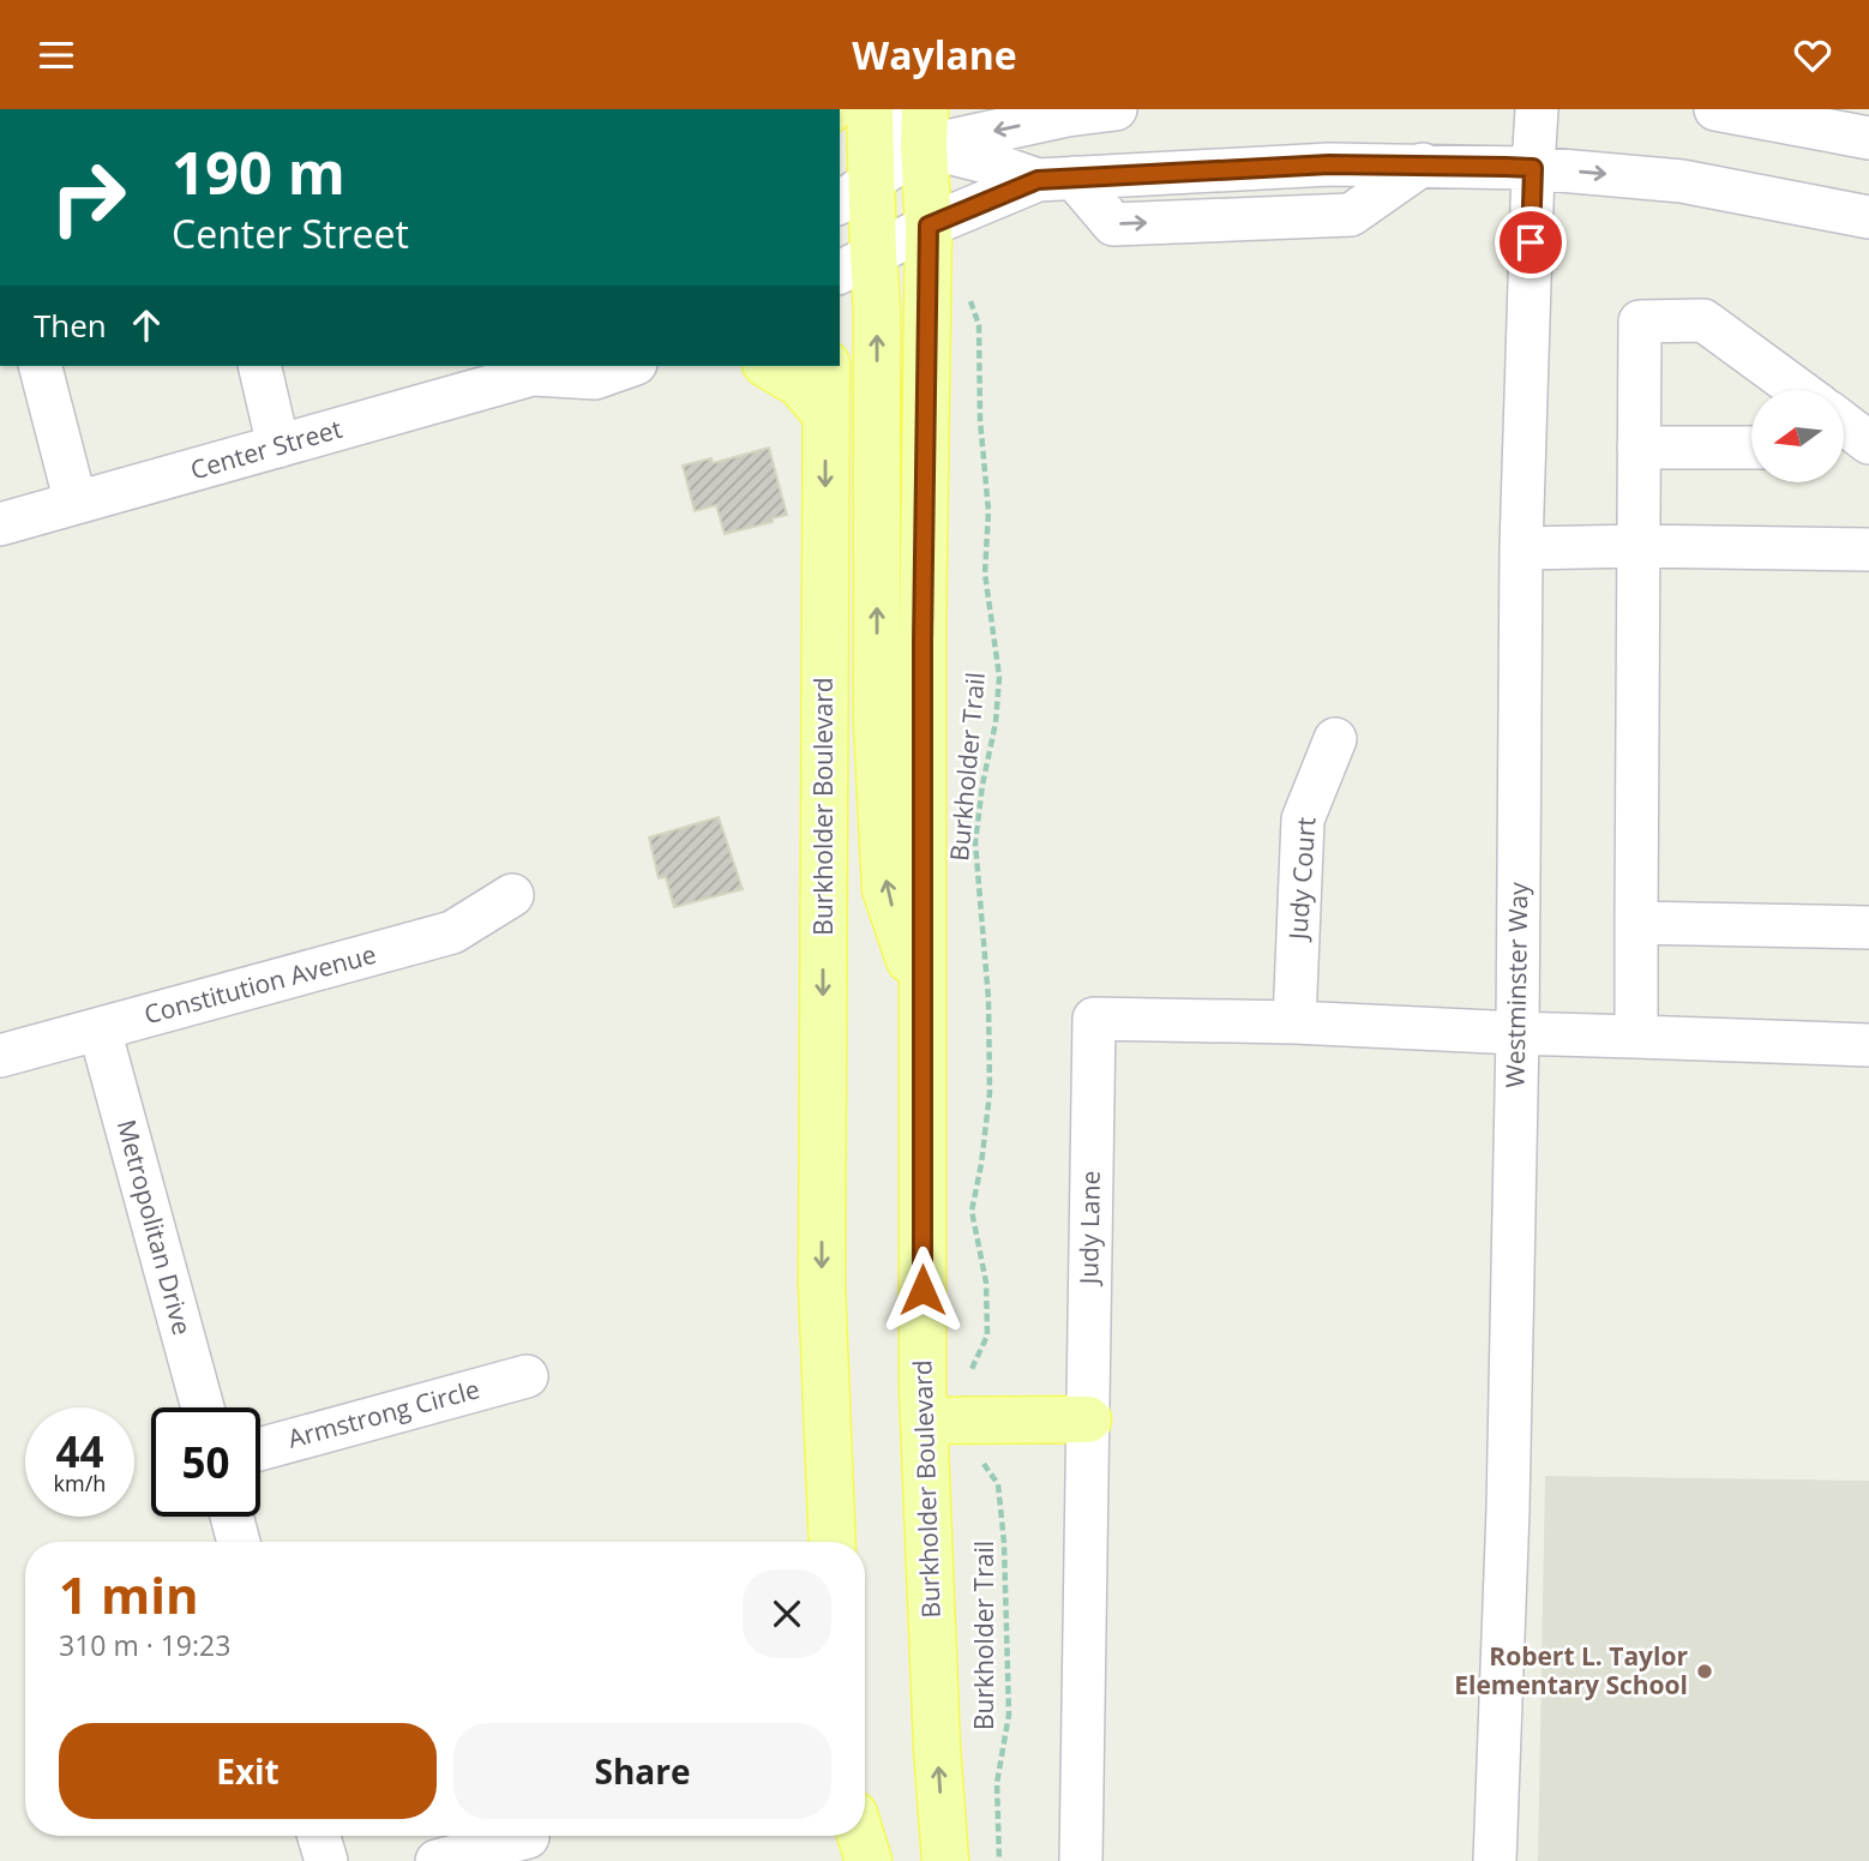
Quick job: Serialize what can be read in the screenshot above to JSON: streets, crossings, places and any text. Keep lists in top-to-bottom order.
{
  "streets": {
    "main road": ["Burkholder Boulevard"],
    "street": [
      "Center Street",
      "Judy Court",
      "Constitution Avenue",
      "Westminster Way",
      "Metropolitan Drive",
      "Judy Lane",
      "Armstrong Circle"
    ],
    "path": ["Burkholder Trail"]
  },
  "crossings": [
    ["Judy Court", "Judy Lane"],
    ["Constitution Avenue", "Metropolitan Drive"],
    ["Westminster Way", "Judy Lane"]
  ],
  "places": ["Robert L. Taylor Elementary School"],
  "north": "left",
  "page": {
    "header": "Waylane",
    "turn": ["190 m", "Center Street"],
    "then": "Then",
    "speed": "44 km/h",
    "limit": "50",
    "heading": ["1 min", "310 m · 19:23"],
    "buttons": ["Exit", "Share"]
  }
}
